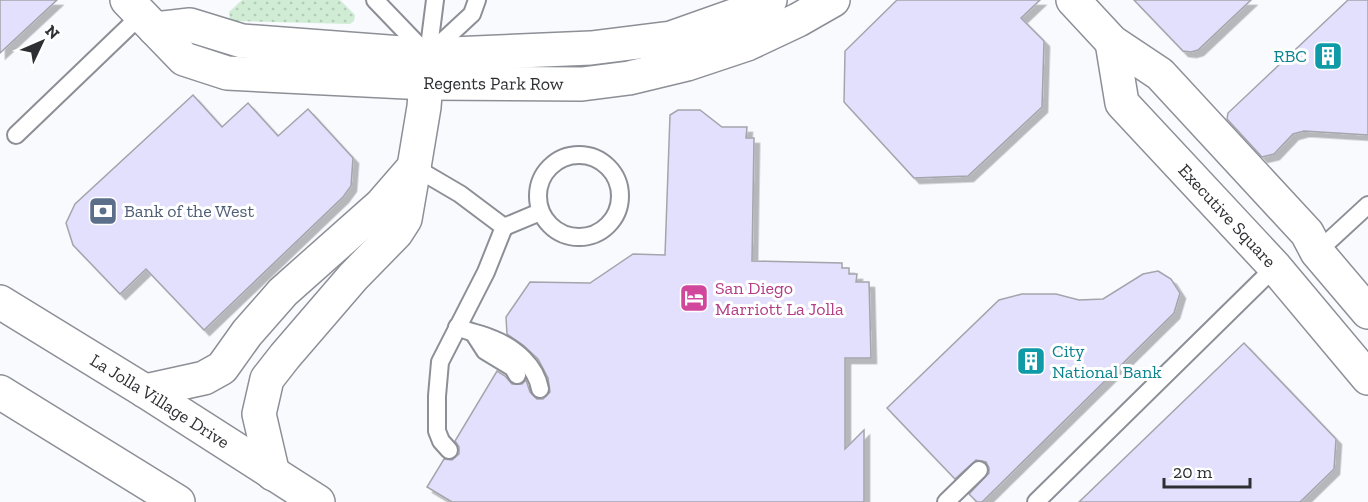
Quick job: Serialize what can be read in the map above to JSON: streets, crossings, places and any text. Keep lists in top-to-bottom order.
{
  "streets": {
    "street": ["Regents Park Row", "Executive Square", "La Jolla Village Drive"]
  },
  "places": {
    "building": ["RBC", "City National Bank"],
    "bank": ["Bank of the West"],
    "hotel": ["San Diego Marriott La Jolla"]
  },
  "scale_bar": "20 m",
  "north": "top right"
}
